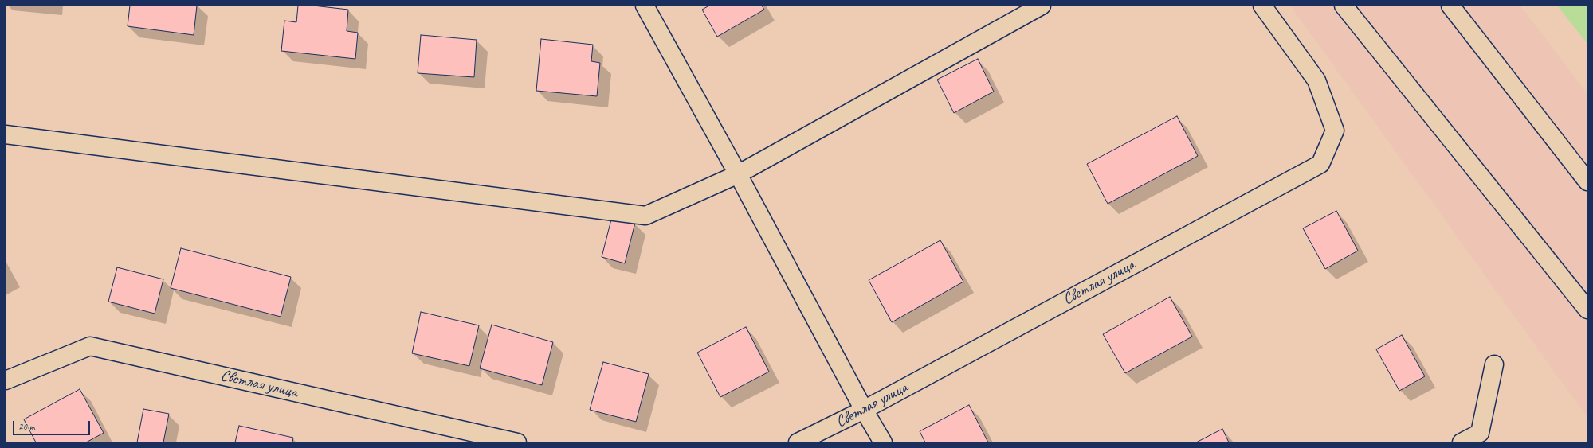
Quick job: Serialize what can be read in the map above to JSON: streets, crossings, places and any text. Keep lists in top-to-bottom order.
{
  "streets": {
    "street": ["Светлая улица"]
  },
  "scale_bar": "20 m"
}
